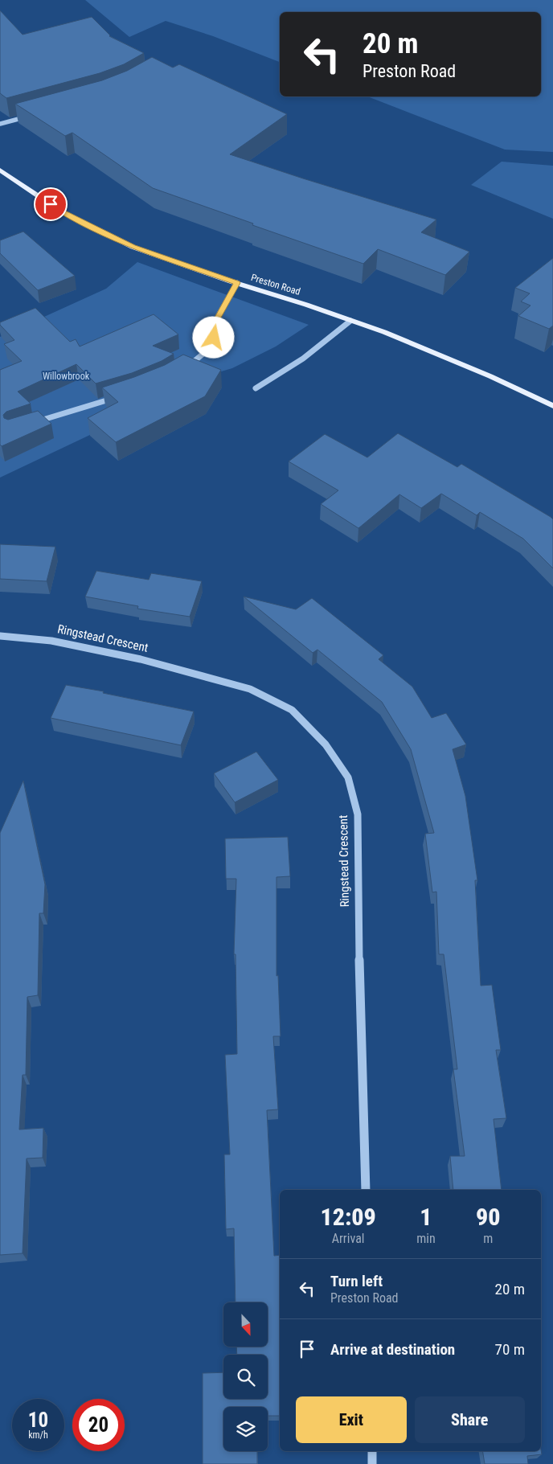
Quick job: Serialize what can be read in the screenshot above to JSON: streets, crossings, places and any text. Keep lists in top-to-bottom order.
{
  "streets": {
    "main road": ["Preston Road"],
    "street": ["Ringstead Crescent"]
  },
  "parks": ["Willowbrook"],
  "north": "bottom",
  "page": {
    "turn": ["20 m", "Preston Road"],
    "eta": [
      "12:09",
      "Arrival",
      "1",
      "min",
      "90",
      "m"
    ],
    "list": [
      {
        "name": "Turn left",
        "note": "Preston Road",
        "value": "20 m"
      },
      {
        "name": "Arrive at destination",
        "value": "70 m"
      }
    ],
    "buttons": ["Exit", "Share"],
    "speed": "10 km/h",
    "limit": "20"
  }
}
